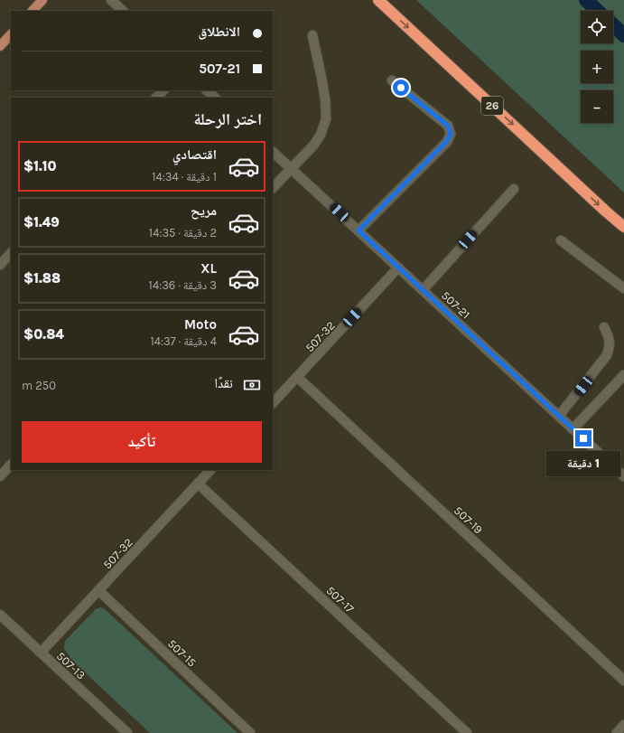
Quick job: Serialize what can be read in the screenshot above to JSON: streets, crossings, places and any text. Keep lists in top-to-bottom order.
{
  "streets": {
    "highway": ["26"],
    "street": [
      "507-21",
      "507-32",
      "507-19",
      "507-17",
      "507-15",
      "507-13"
    ]
  },
  "crossings": [
    ["507-21", "507-32"],
    ["507-32", "507-19"],
    ["507-32", "507-17"],
    ["507-32", "507-15"],
    ["507-32", "507-13"]
  ],
  "page": {
    "map_buttons": ["+", "−"],
    "banner": ["الانطلاق", "507-21"],
    "heading": "اختر الرحلة",
    "list": [
      {
        "name": "اقتصادي",
        "note": "1 دقيقة · 14:34",
        "value": "$1.10"
      },
      {
        "name": "مريح",
        "note": "2 دقيقة · 14:35",
        "value": "$1.49"
      },
      {
        "name": "XL",
        "note": "3 دقيقة · 14:36",
        "value": "$1.88"
      },
      {
        "name": "Moto",
        "note": "4 دقيقة · 14:37",
        "value": "$0.84"
      }
    ],
    "pay": ["نقدًا", "250 m"],
    "buttons": "تأكيد",
    "bubble": "1 دقيقة"
  }
}
